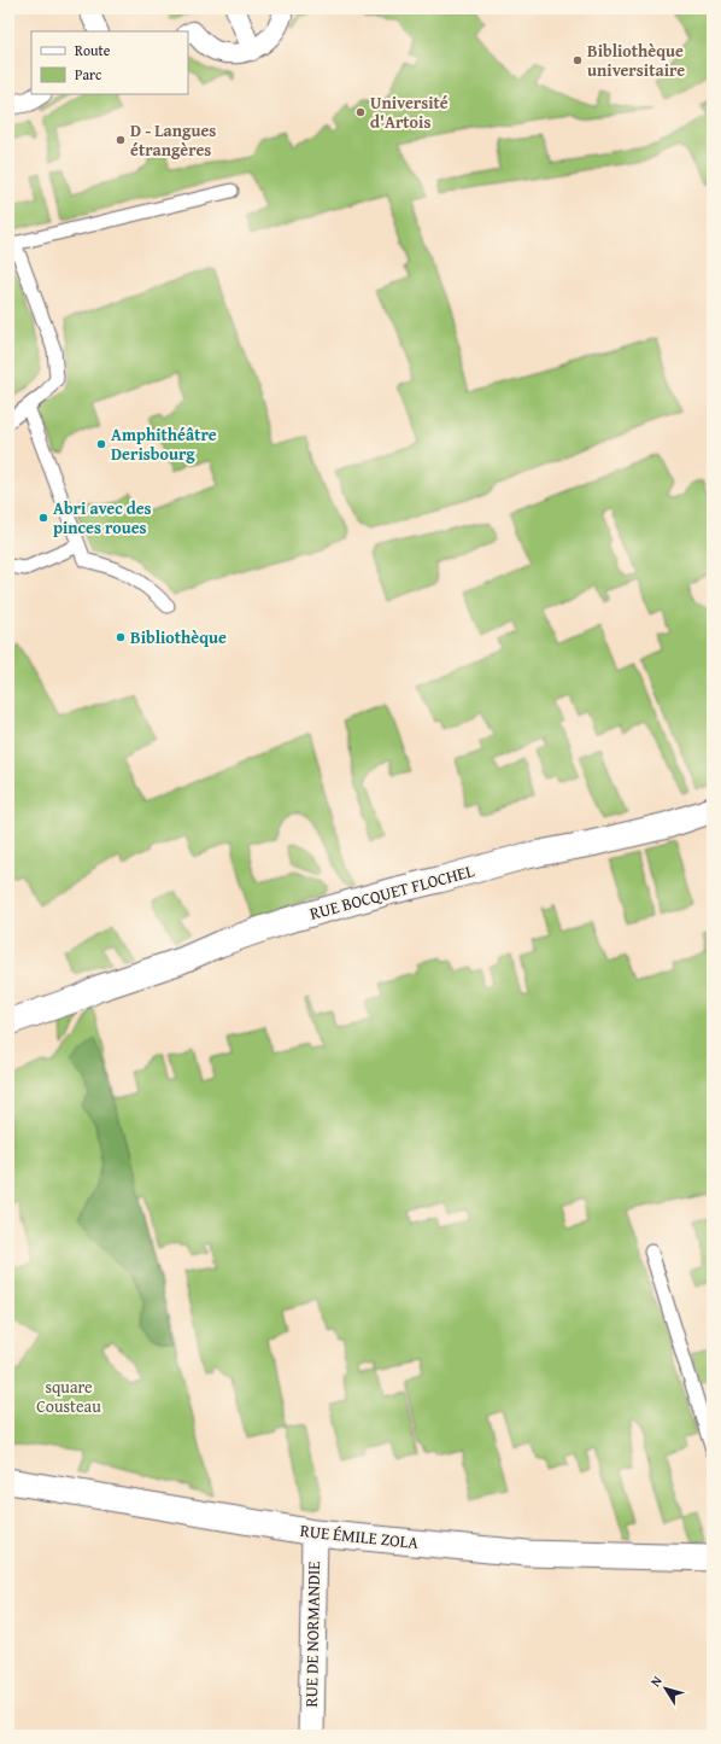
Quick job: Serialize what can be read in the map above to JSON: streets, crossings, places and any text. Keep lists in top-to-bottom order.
{
  "streets": {
    "street": ["RUE BOCQUET FLOCHEL", "RUE ÉMILE ZOLA", "RUE DE NORMANDIE"]
  },
  "crossings": [
    ["RUE ÉMILE ZOLA", "RUE DE NORMANDIE"]
  ],
  "parks": ["square Cousteau"],
  "places": [
    "Bibliothèque universitaire",
    "Université d'Artois",
    "D - Langues étrangères",
    "Amphithéâtre Derisbourg",
    "Abri avec des pinces roues",
    "Bibliothèque"
  ],
  "legend": ["Route", "Parc"],
  "north": "top left"
}
